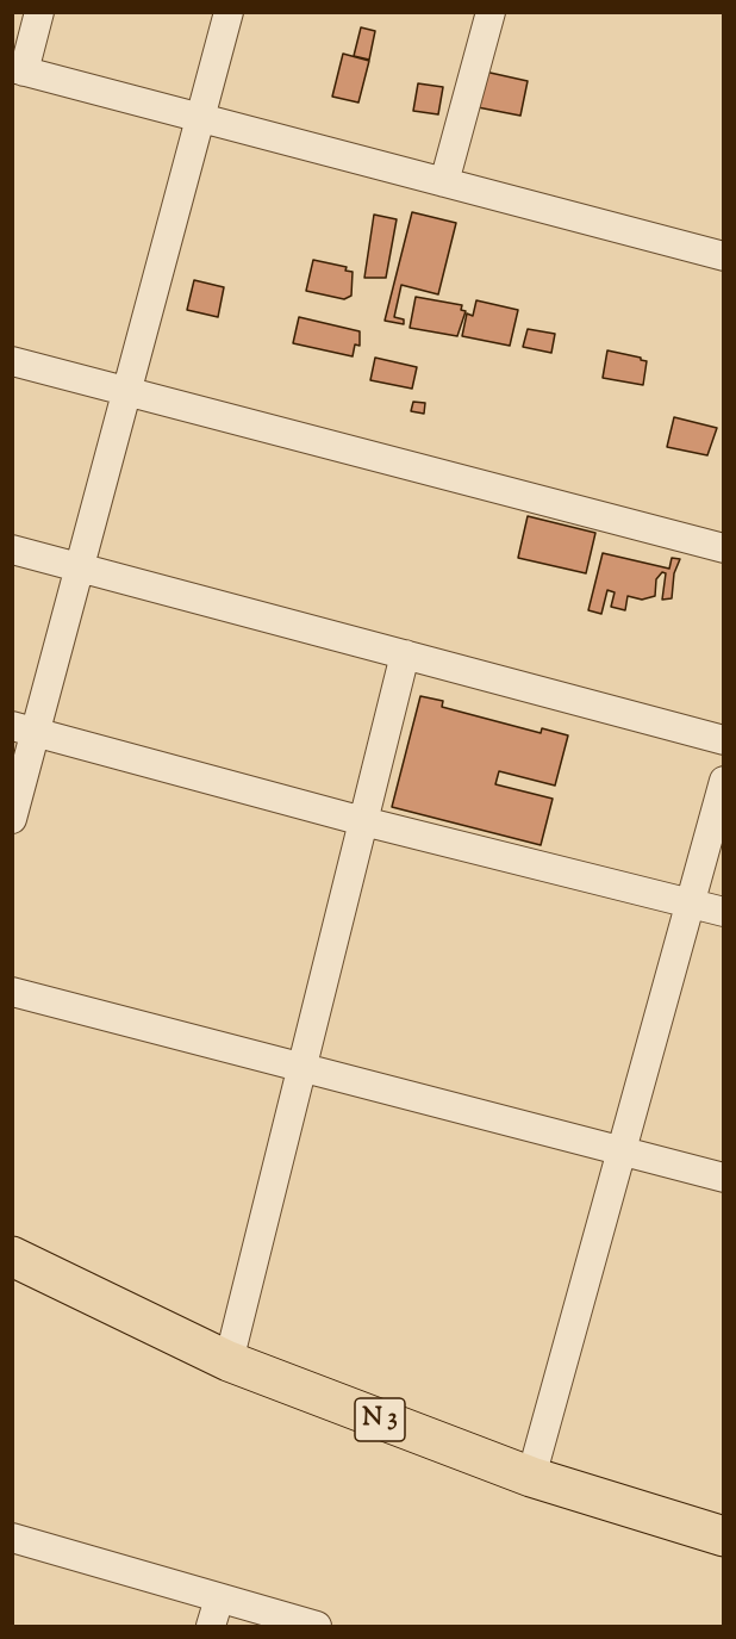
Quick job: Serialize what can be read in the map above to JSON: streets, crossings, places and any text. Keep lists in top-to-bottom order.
{
  "streets": {
    "main road": ["N 3"]
  }
}
